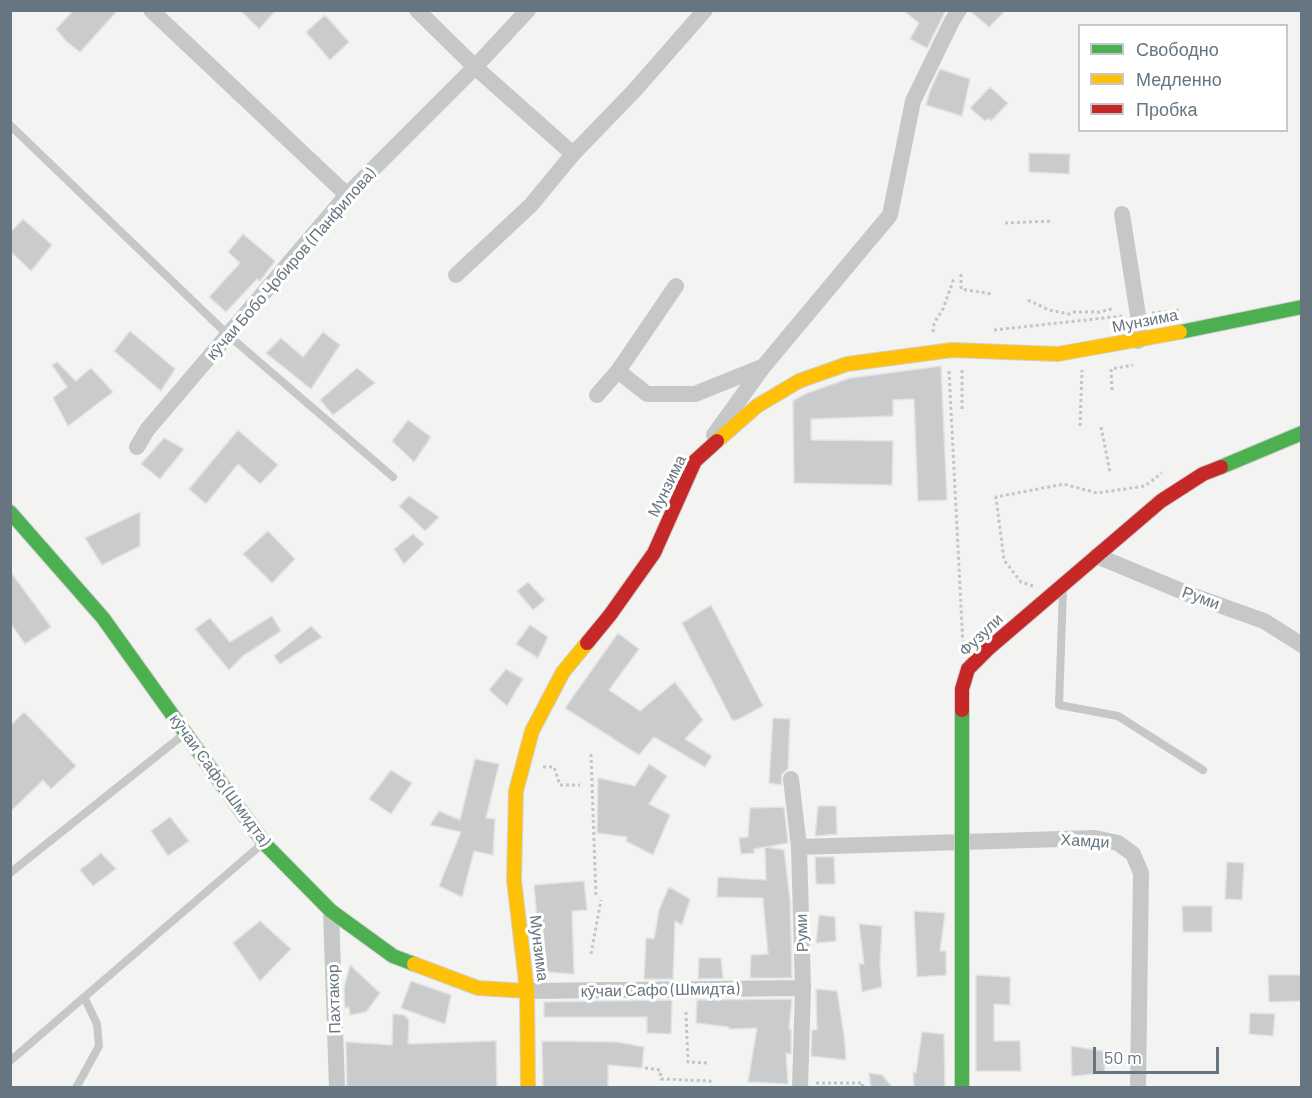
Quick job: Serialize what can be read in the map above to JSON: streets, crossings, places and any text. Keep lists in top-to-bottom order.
{
  "streets": {
    "street": [
      "кӯчаи Бобо Ҷобиров (Панфилова)",
      "Мунзима",
      "Руми",
      "Фузули",
      "кӯчаи Сафо (Шмидта)",
      "Хамди",
      "Пахтакор"
    ]
  },
  "crossings": [
    ["Мунзима", "кӯчаи Сафо (Шмидта)"],
    ["Руми", "Фузули"],
    ["Руми", "кӯчаи Сафо (Шмидта)"],
    ["Руми", "Хамди"],
    ["Фузули", "Хамди"],
    ["кӯчаи Сафо (Шмидта)", "Пахтакор"]
  ],
  "legend": ["Свободно", "Медленно", "Пробка"],
  "scale_bar": "50 m"
}
